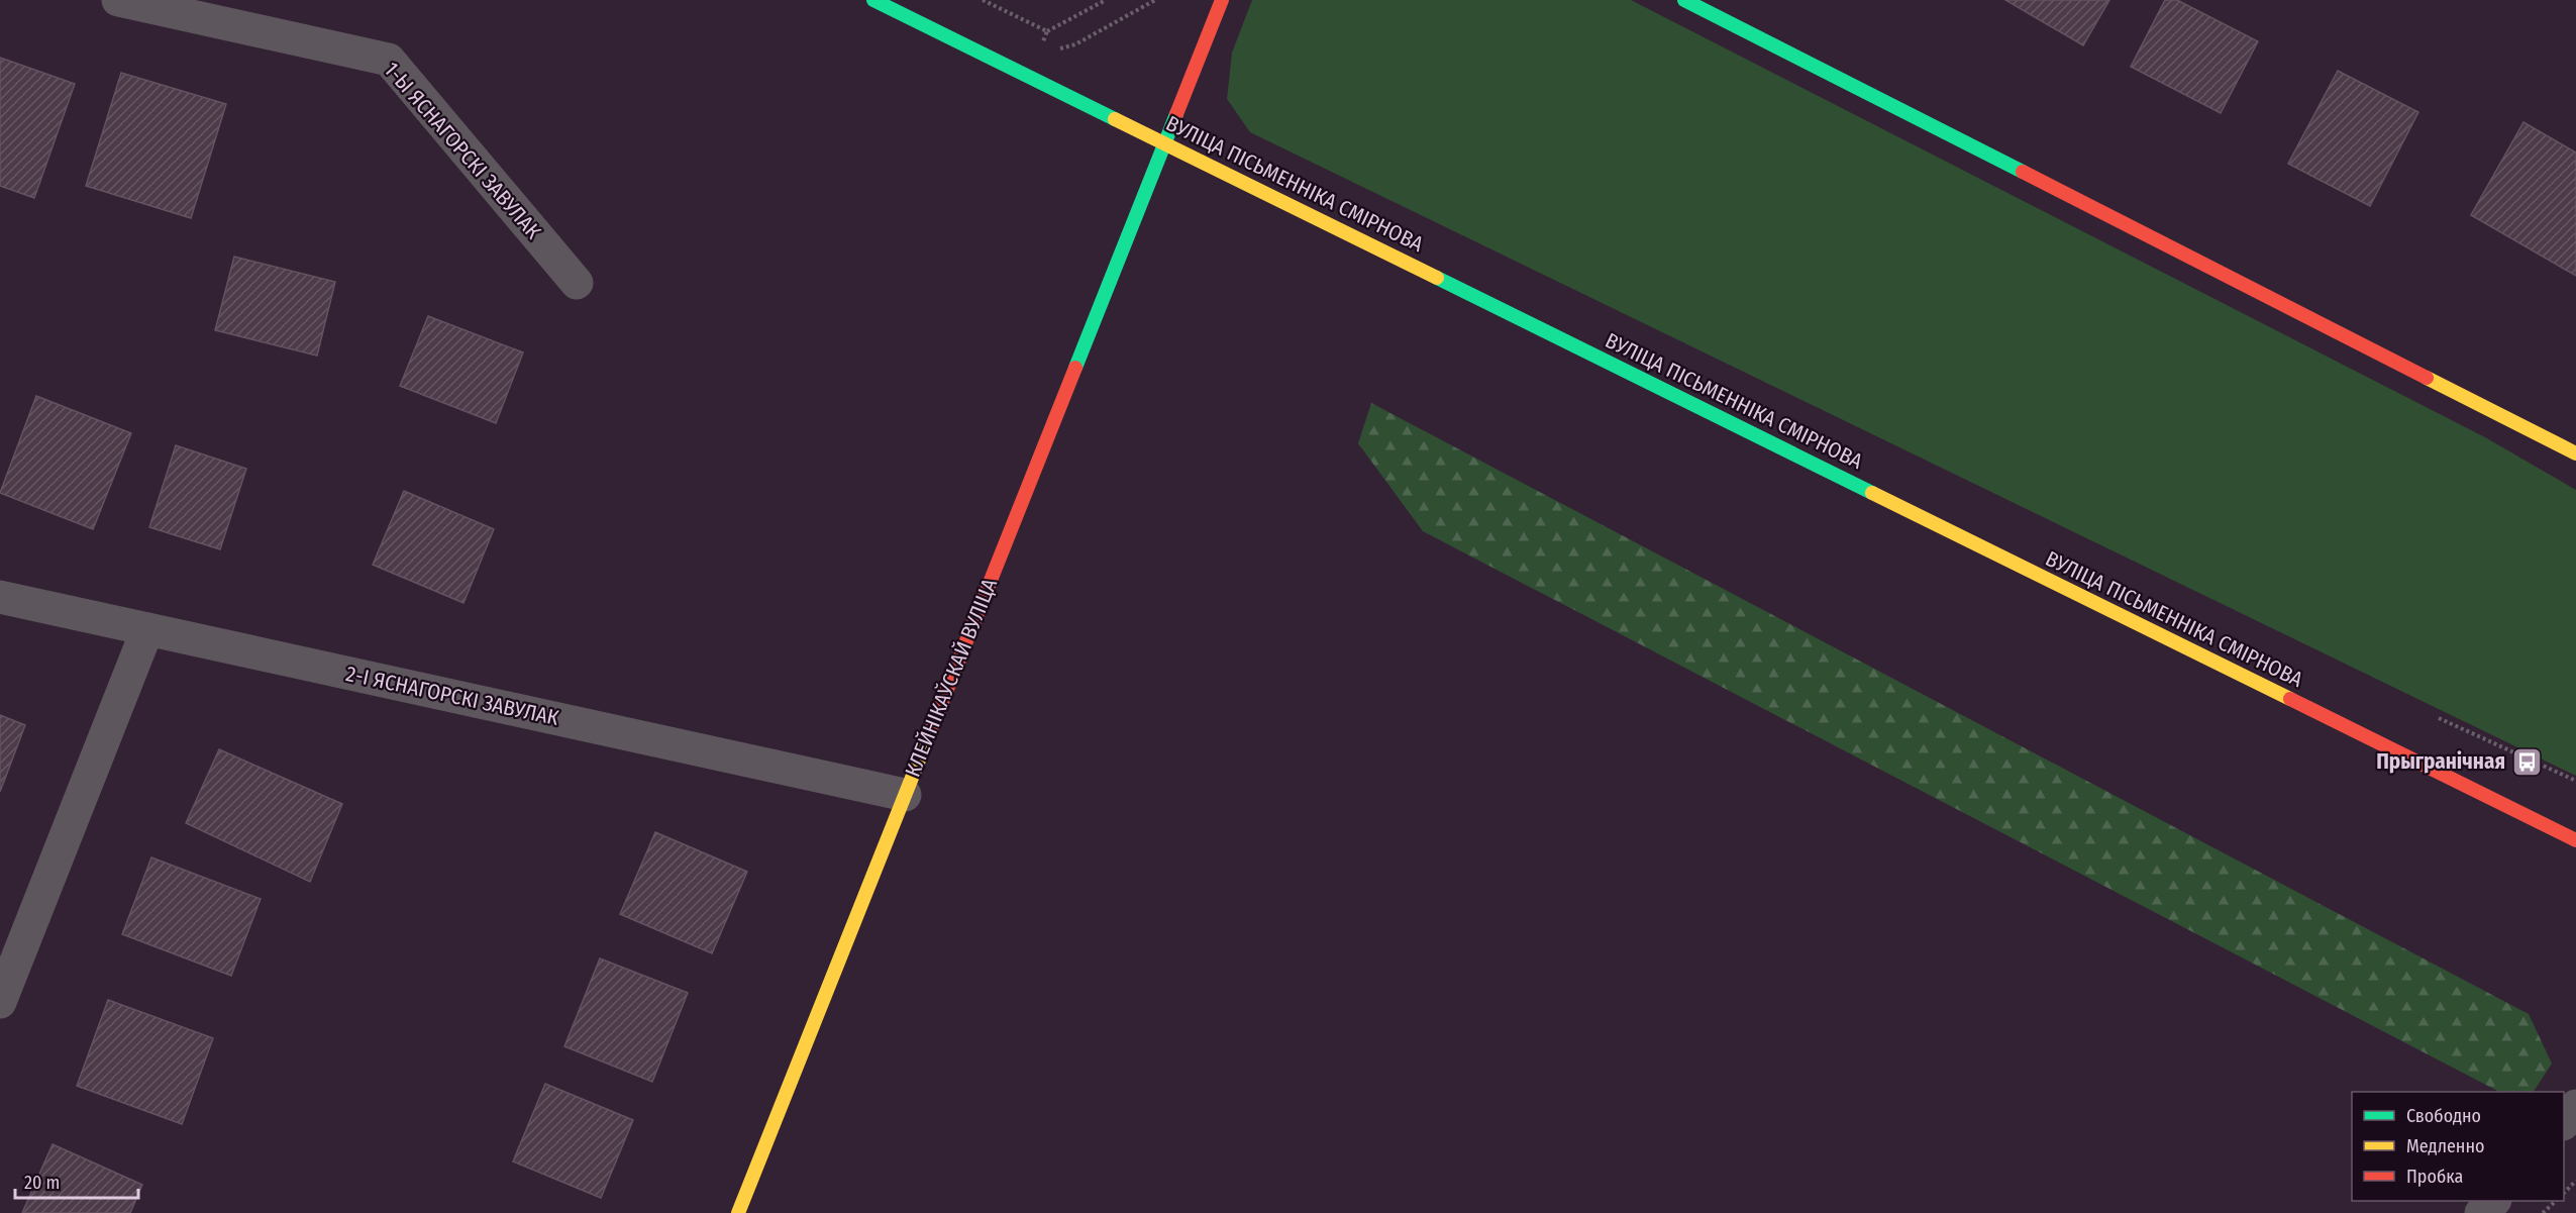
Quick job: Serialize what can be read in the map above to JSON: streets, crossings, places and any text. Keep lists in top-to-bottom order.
{
  "streets": {
    "street": [
      "1-Ы ЯСНАГОРСКІ ЗАВУЛАК",
      "ВУЛІЦА ПІСЬМЕННІКА СМІРНОВА",
      "КЛЕЙНІКАЎСКАЙ ВУЛІЦА",
      "2-І ЯСНАГОРСКІ ЗАВУЛАК"
    ]
  },
  "crossings": [
    ["ВУЛІЦА ПІСЬМЕННІКА СМІРНОВА", "КЛЕЙНІКАЎСКАЙ ВУЛІЦА"],
    ["КЛЕЙНІКАЎСКАЙ ВУЛІЦА", "2-І ЯСНАГОРСКІ ЗАВУЛАК"]
  ],
  "places": {
    "bus stop": ["Прыгранічная"]
  },
  "legend": ["Свободно", "Медленно", "Пробка"],
  "scale_bar": "20 m"
}
